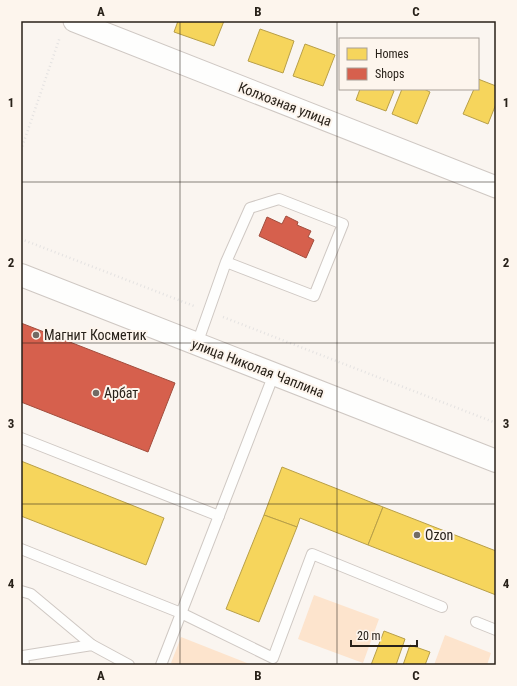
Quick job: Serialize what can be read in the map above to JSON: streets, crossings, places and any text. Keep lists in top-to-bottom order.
{
  "streets": {
    "street": ["Колхозная улица", "улица Николая Чаплина"]
  },
  "places": ["Магнит Косметик", "Арбат", "Ozon"],
  "legend": ["Homes", "Shops"],
  "scale_bar": "20 m",
  "grid": {
    "columns": ["A", "B", "C"],
    "rows": [
      "1",
      "2",
      "3",
      "4"
    ]
  }
}
